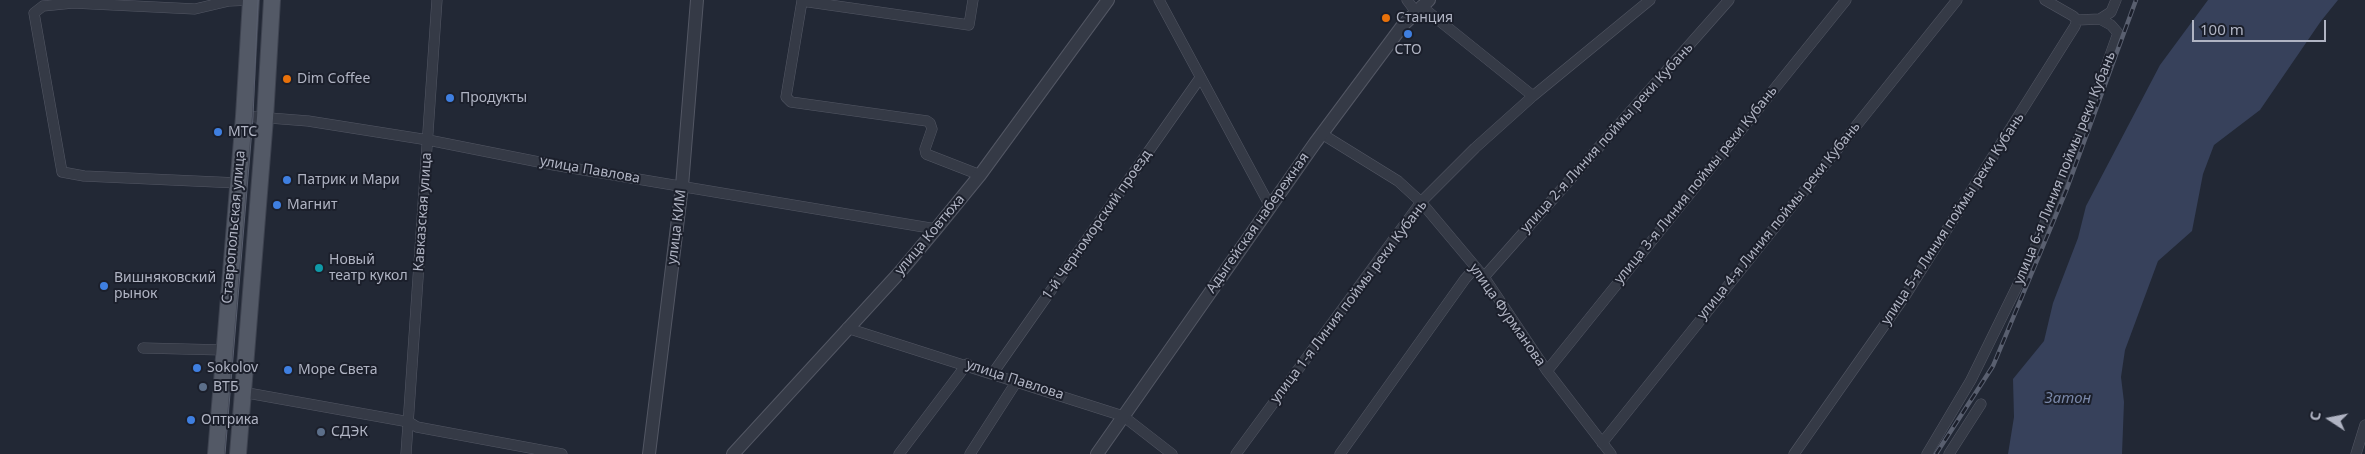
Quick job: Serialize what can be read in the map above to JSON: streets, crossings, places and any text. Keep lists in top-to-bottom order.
{
  "streets": {
    "main road": ["Ставропольская улица"],
    "street": [
      "улица 2-я Линия поймы реки Кубань",
      "улица 6-я Линия поймы реки Кубань",
      "улица Павлова",
      "улица 3-я Линия поймы реки Кубань",
      "Кавказская улица",
      "улица 5-я Линия поймы реки Кубань",
      "улица 4-я Линия поймы реки Кубань",
      "Адыгейская набережная",
      "1-й Черноморский проезд",
      "улица КИМ",
      "улица Ковтюха",
      "улица 1-я Линия поймы реки Кубань",
      "улица Фурманова"
    ]
  },
  "crossings": [
    ["улица 2-я Линия поймы реки Кубань", "улица Фурманова"],
    ["улица Павлова", "Кавказская улица"],
    ["улица Павлова", "Адыгейская набережная"],
    ["улица Павлова", "1-й Черноморский проезд"],
    ["улица Павлова", "Ставропольская улица"],
    ["улица Павлова", "улица КИМ"],
    ["улица Павлова", "улица Ковтюха"],
    ["улица 3-я Линия поймы реки Кубань", "улица Фурманова"],
    ["улица 4-я Линия поймы реки Кубань", "улица Фурманова"],
    ["Адыгейская набережная", "улица Фурманова"],
    ["улица 1-я Линия поймы реки Кубань", "улица Фурманова"]
  ],
  "water": ["Затон"],
  "places": [
    "Станция",
    "СТО",
    "Dim Coffee",
    "Продукты",
    "МТС",
    "Патрик и Мари",
    "Магнит",
    "Новый театр кукол",
    "Вишняковский рынок",
    "Sokolov",
    "Море Света",
    "ВТБ",
    "Оптрика",
    "СДЭК"
  ],
  "scale_bar": "100 m",
  "north": "left"
}
